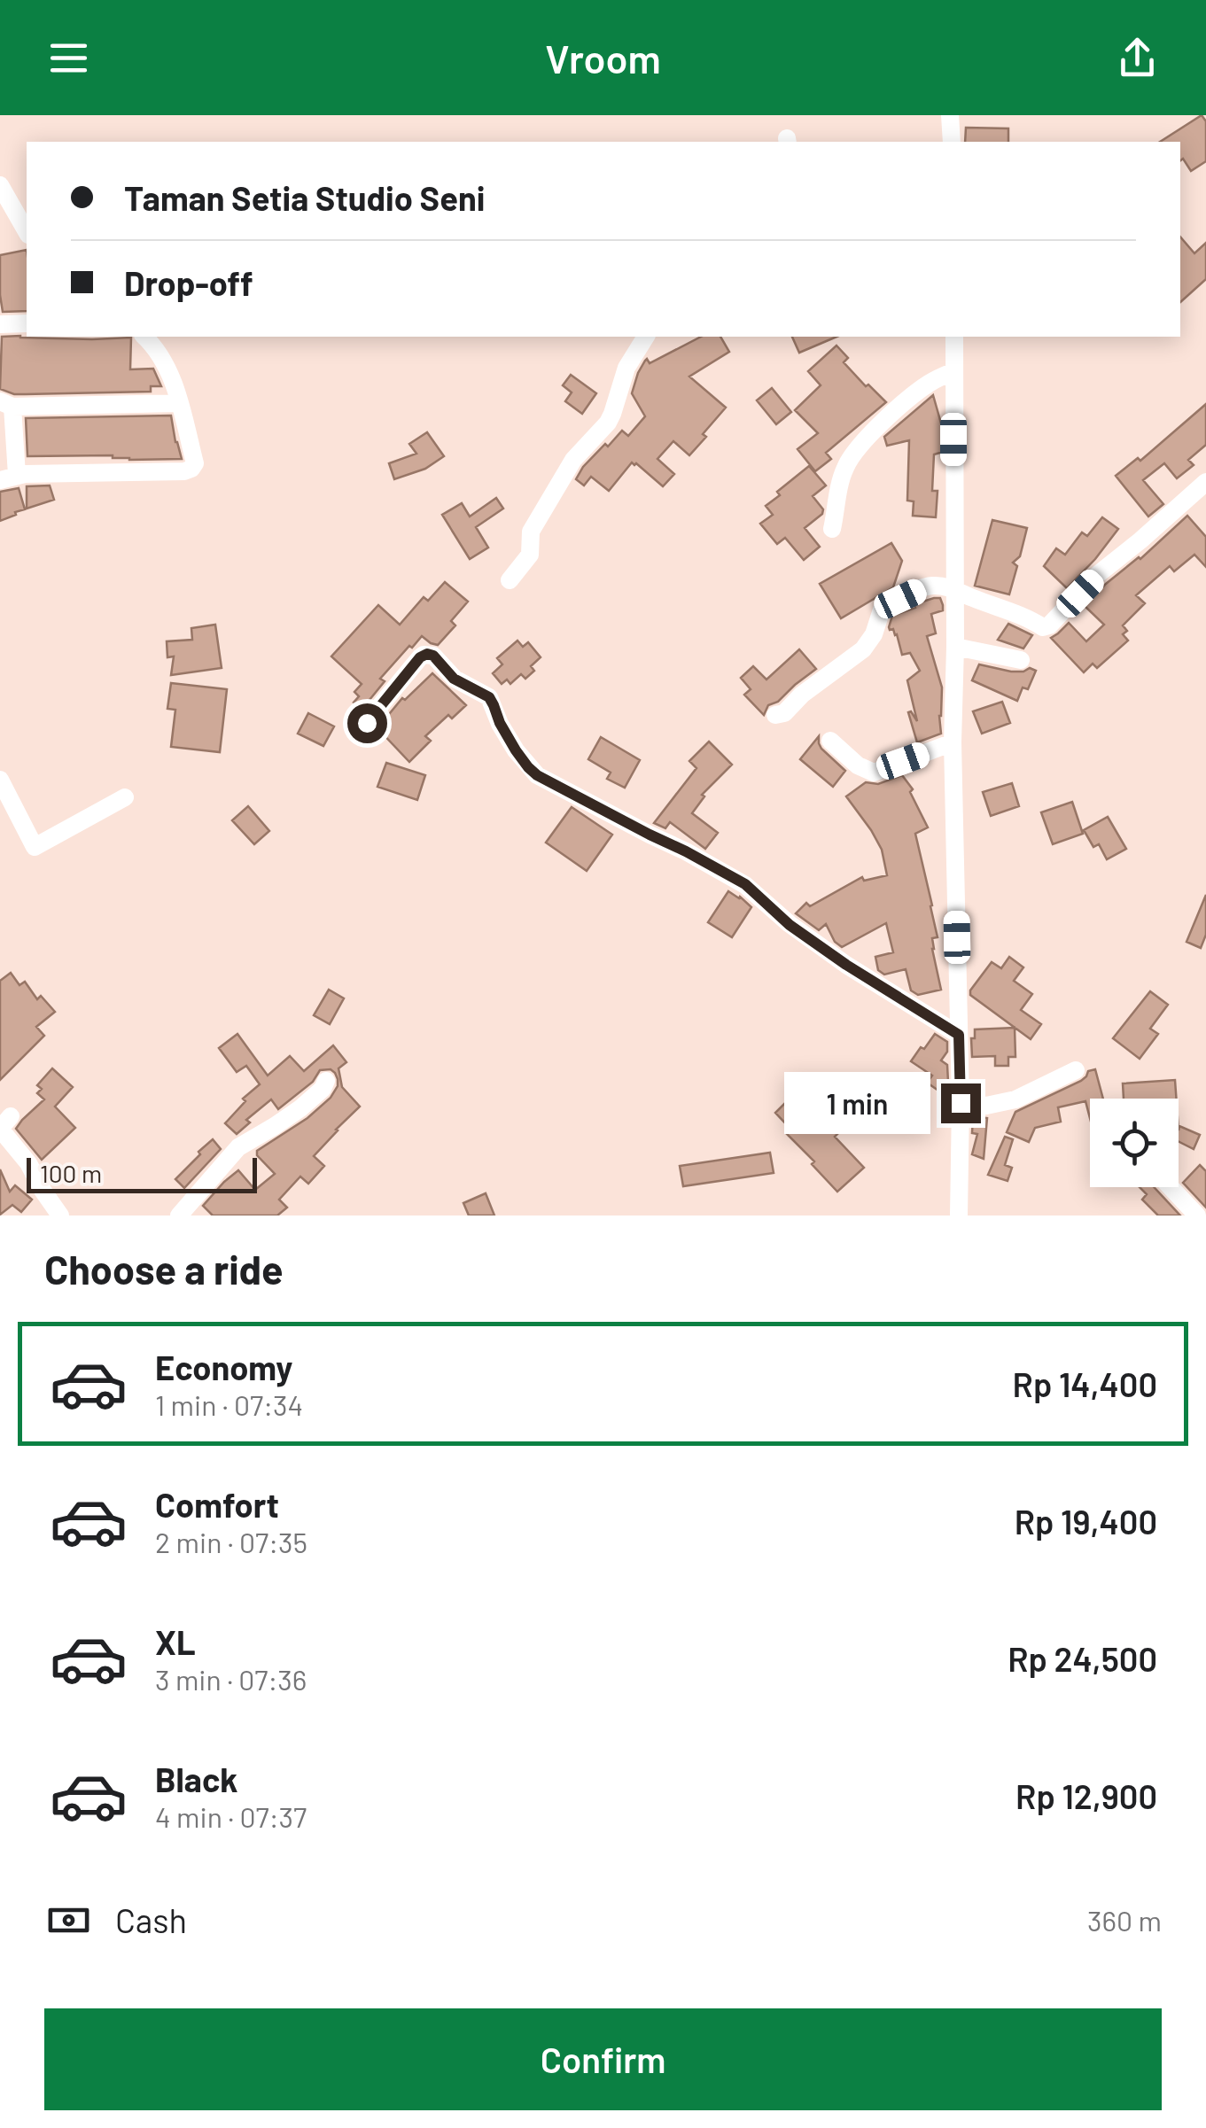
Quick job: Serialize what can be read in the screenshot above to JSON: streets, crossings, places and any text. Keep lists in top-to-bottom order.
{
  "scale_bar": "100 m",
  "page": {
    "header": "Vroom",
    "banner": ["Taman Setia Studio Seni", "Drop-off"],
    "bubble": "1 min",
    "scale": "100 m",
    "heading": "Choose a ride",
    "list": [
      {
        "name": "Economy",
        "note": "1 min · 07:34",
        "value": "Rp 14,400"
      },
      {
        "name": "Comfort",
        "note": "2 min · 07:35",
        "value": "Rp 19,400"
      },
      {
        "name": "XL",
        "note": "3 min · 07:36",
        "value": "Rp 24,500"
      },
      {
        "name": "Black",
        "note": "4 min · 07:37",
        "value": "Rp 12,900"
      }
    ],
    "pay": ["Cash", "360 m"],
    "buttons": "Confirm"
  }
}
